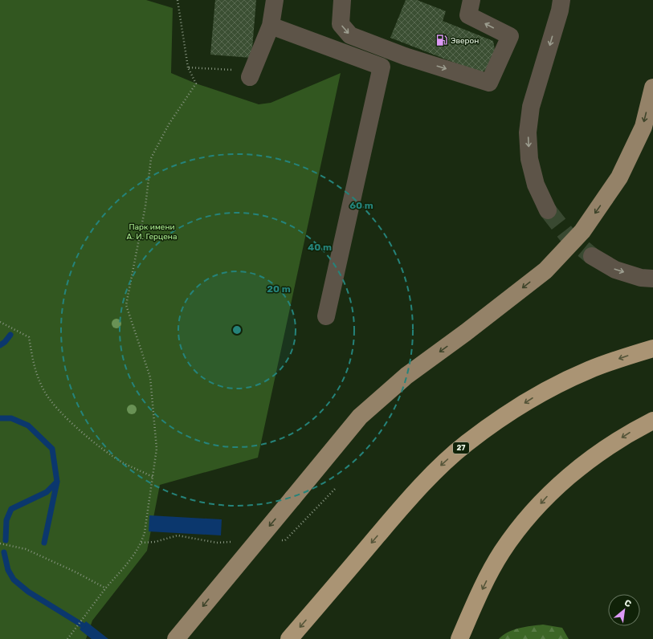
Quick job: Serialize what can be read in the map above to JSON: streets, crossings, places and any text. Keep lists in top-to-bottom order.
{
  "streets": {
    "highway": ["27"]
  },
  "parks": ["Парк имени А. И. Герцена"],
  "places": {
    "fuel station": ["Эверон"]
  },
  "north": "top right",
  "rings": ["60 m", "40 m", "20 m"]
}
